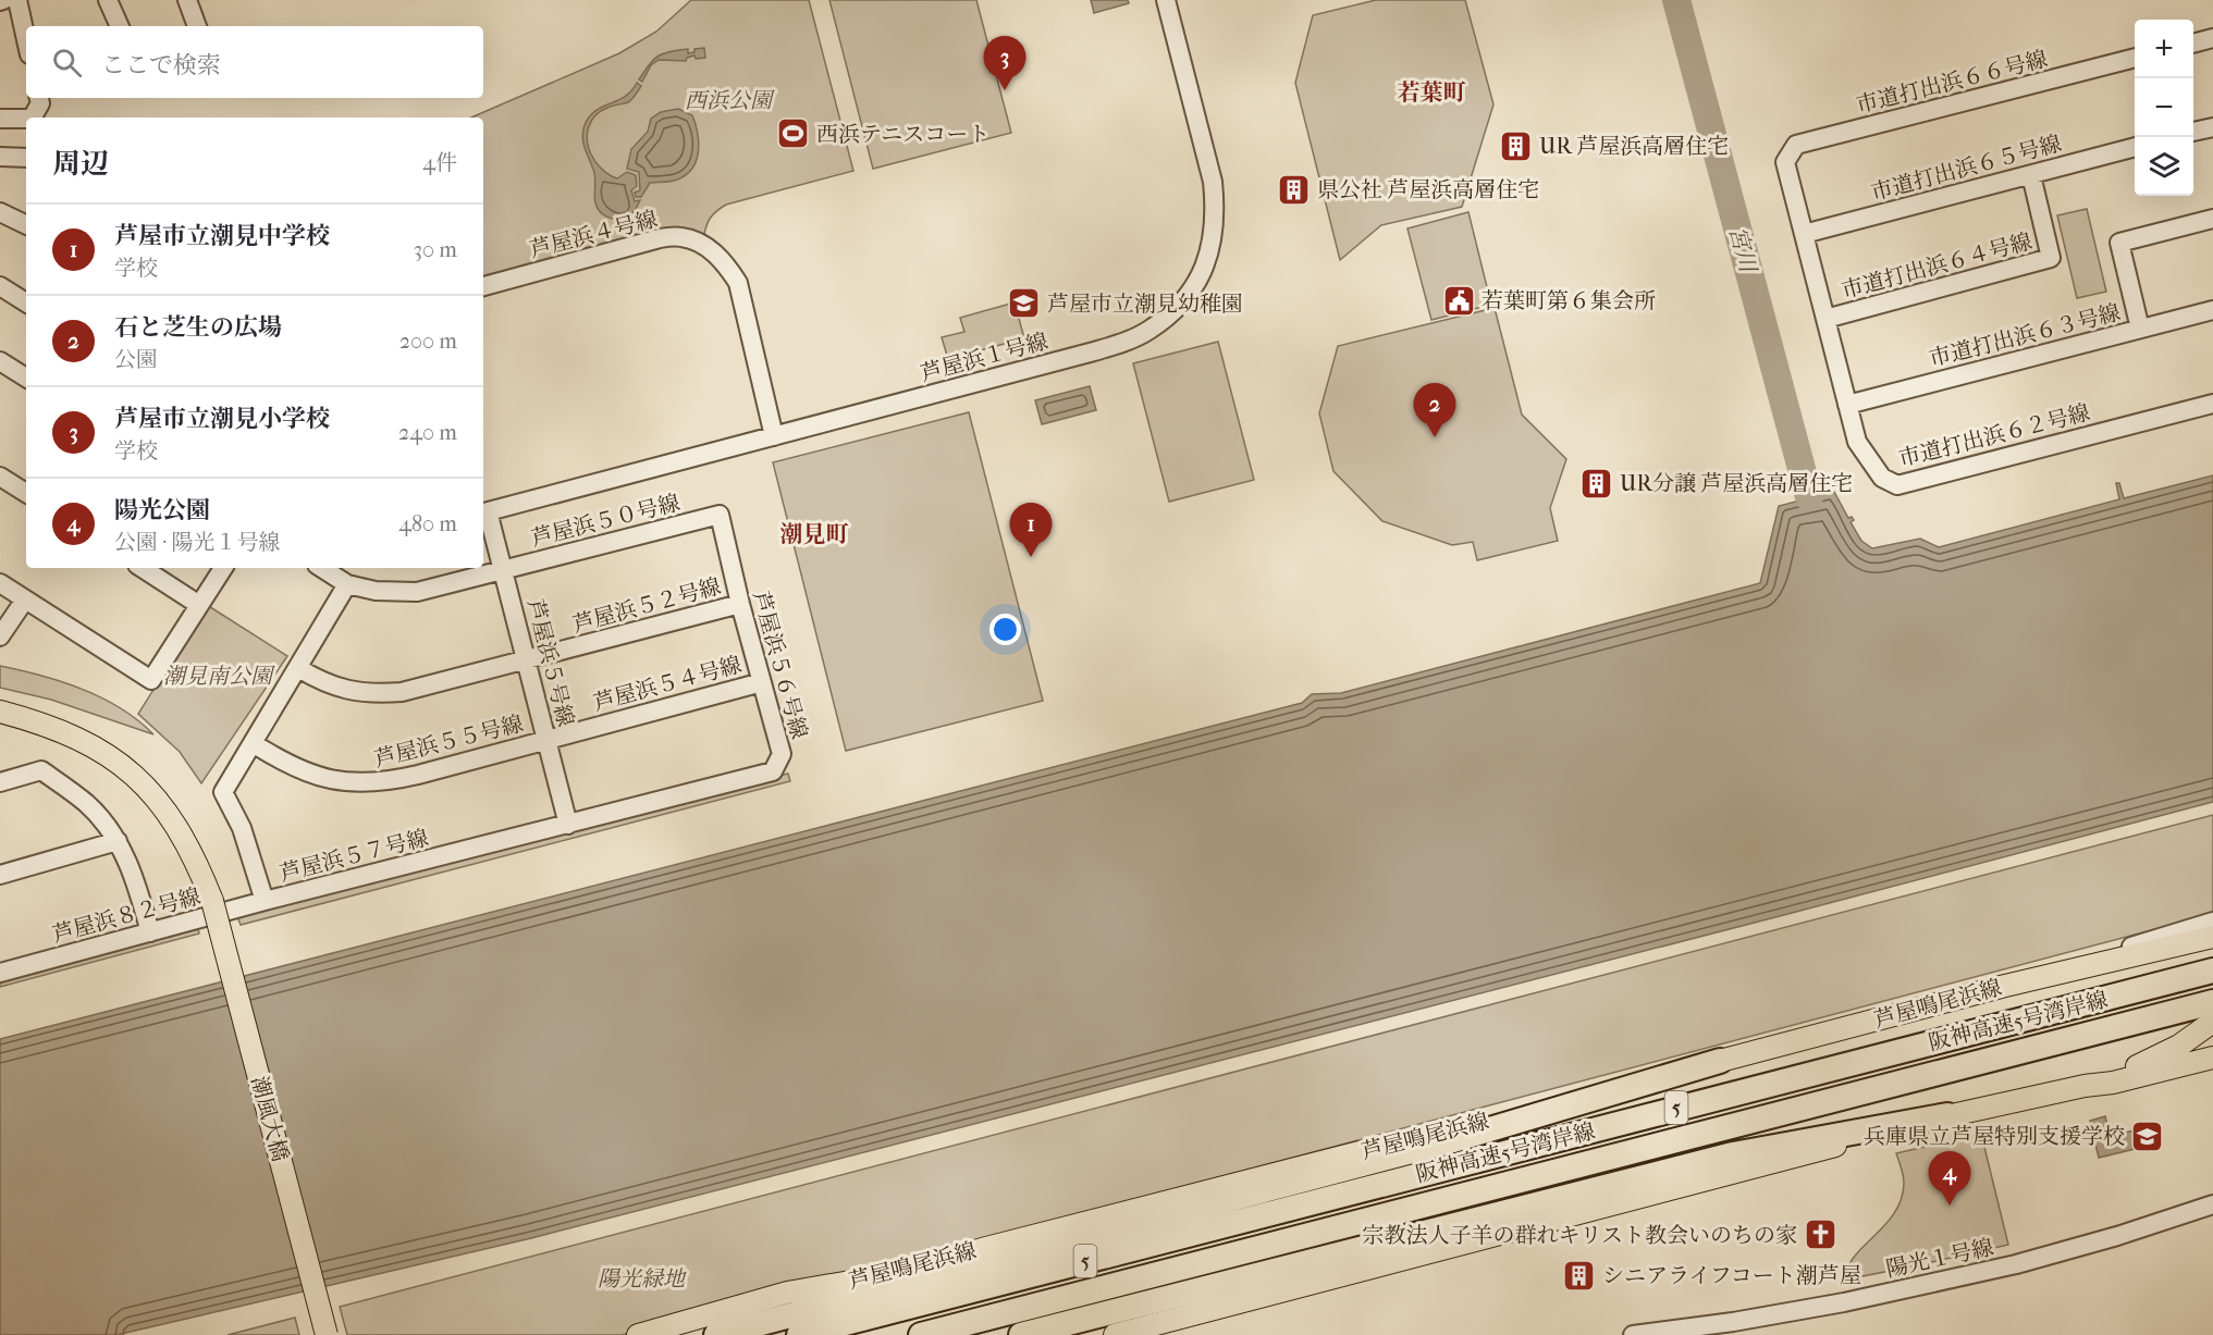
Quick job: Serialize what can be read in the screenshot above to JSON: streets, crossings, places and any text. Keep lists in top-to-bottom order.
{
  "streets": {
    "highway": ["阪神高速5号湾岸線", "5"],
    "main road": ["芦屋鳴尾浜線", "潮風大橋"],
    "street": [
      "市道打出浜６６号線",
      "市道打出浜６５号線",
      "芦屋浜４号線",
      "市道打出浜６４号線",
      "市道打出浜６３号線",
      "芦屋浜１号線",
      "市道打出浜６２号線",
      "芦屋浜５０号線",
      "芦屋浜５２号線",
      "芦屋浜５号線",
      "芦屋浜５６号線",
      "芦屋浜５４号線",
      "芦屋浜５５号線",
      "芦屋浜５７号線",
      "芦屋浜８２号線",
      "陽光１号線"
    ]
  },
  "crossings": [
    ["市道打出浜６６号線", "市道打出浜６２号線"],
    ["市道打出浜６５号線", "市道打出浜６４号線"],
    ["市道打出浜６５号線", "市道打出浜６２号線"],
    ["芦屋浜４号線", "芦屋浜１号線"],
    ["市道打出浜６４号線", "市道打出浜６２号線"],
    ["市道打出浜６３号線", "市道打出浜６２号線"],
    ["芦屋浜１号線", "芦屋浜５号線"],
    ["芦屋浜５０号線", "芦屋浜５号線"],
    ["芦屋浜５０号線", "芦屋浜５６号線"],
    ["芦屋浜５２号線", "芦屋浜５号線"],
    ["芦屋浜５２号線", "芦屋浜５６号線"],
    ["芦屋浜５号線", "芦屋浜５６号線"],
    ["芦屋浜５号線", "芦屋浜５４号線"],
    ["芦屋浜５号線", "芦屋浜５５号線"],
    ["芦屋浜５号線", "芦屋浜５７号線"],
    ["芦屋浜５６号線", "芦屋浜５４号線"],
    ["芦屋浜５６号線", "芦屋浜５７号線"],
    ["芦屋浜５４号線", "芦屋浜５５号線"],
    ["芦屋浜５５号線", "芦屋浜５７号線"],
    ["芦屋浜５７号線", "芦屋浜８２号線"],
    ["芦屋鳴尾浜線", "5"]
  ],
  "districts": ["若葉町", "潮見町"],
  "water": ["宮川"],
  "parks": ["西浜公園", "潮見南公園", "陽光緑地"],
  "places": {
    "sports": ["西浜テニスコート"],
    "building": [
      "UR 芦屋浜高層住宅",
      "県公社 芦屋浜高層住宅",
      "UR分譲 芦屋浜高層住宅",
      "シニアライフコート潮芦屋"
    ],
    "public building": ["若葉町第６集会所"],
    "school or university": ["芦屋市立潮見幼稚園", "兵庫県立芦屋特別支援学校"],
    "church": ["宗教法人子羊の群れキリスト教会いのちの家"]
  },
  "page": {
    "map_buttons": ["+", "−"],
    "search": "ここで検索",
    "pins": [
      "3",
      "2",
      "1",
      "4"
    ],
    "heading": ["周辺", "4件"],
    "list": [
      {
        "mark": "1",
        "name": "芦屋市立潮見中学校",
        "note": "学校",
        "value": "30 m"
      },
      {
        "mark": "2",
        "name": "石と芝生の広場",
        "note": "公園",
        "value": "200 m"
      },
      {
        "mark": "3",
        "name": "芦屋市立潮見小学校",
        "note": "学校",
        "value": "240 m"
      },
      {
        "mark": "4",
        "name": "陽光公園",
        "note": "公園 · 陽光１号線",
        "value": "480 m"
      }
    ]
  }
}
